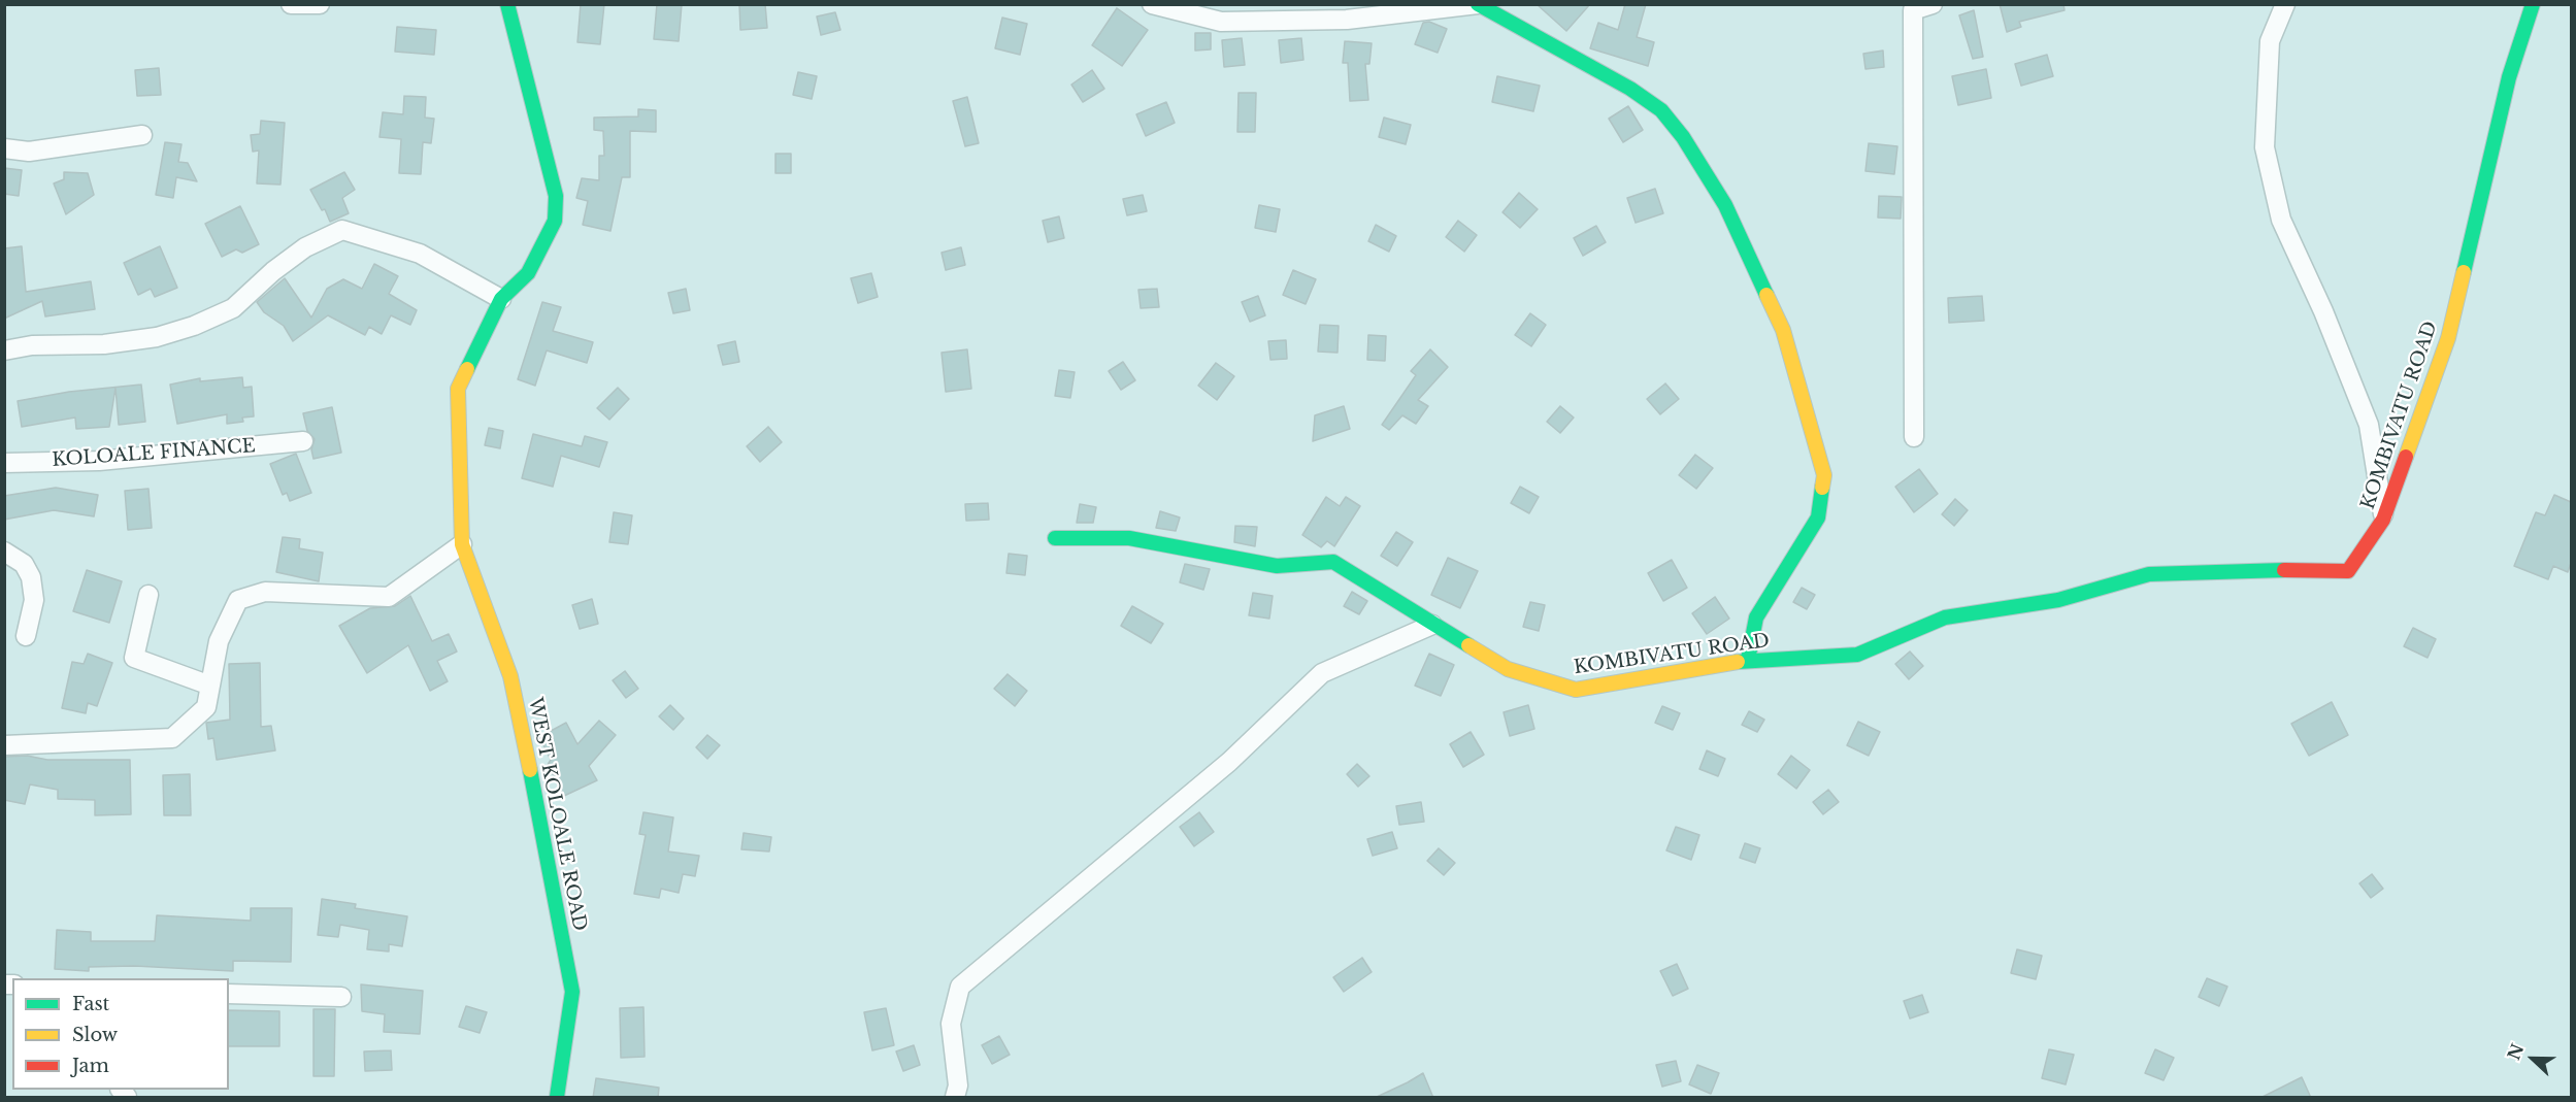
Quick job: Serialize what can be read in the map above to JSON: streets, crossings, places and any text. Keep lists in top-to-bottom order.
{
  "streets": {
    "street": ["KOMBIVATU ROAD", "KOLOALE FINANCE", "WEST KOLOALE ROAD"]
  },
  "legend": ["Fast", "Slow", "Jam"],
  "north": "left"
}
